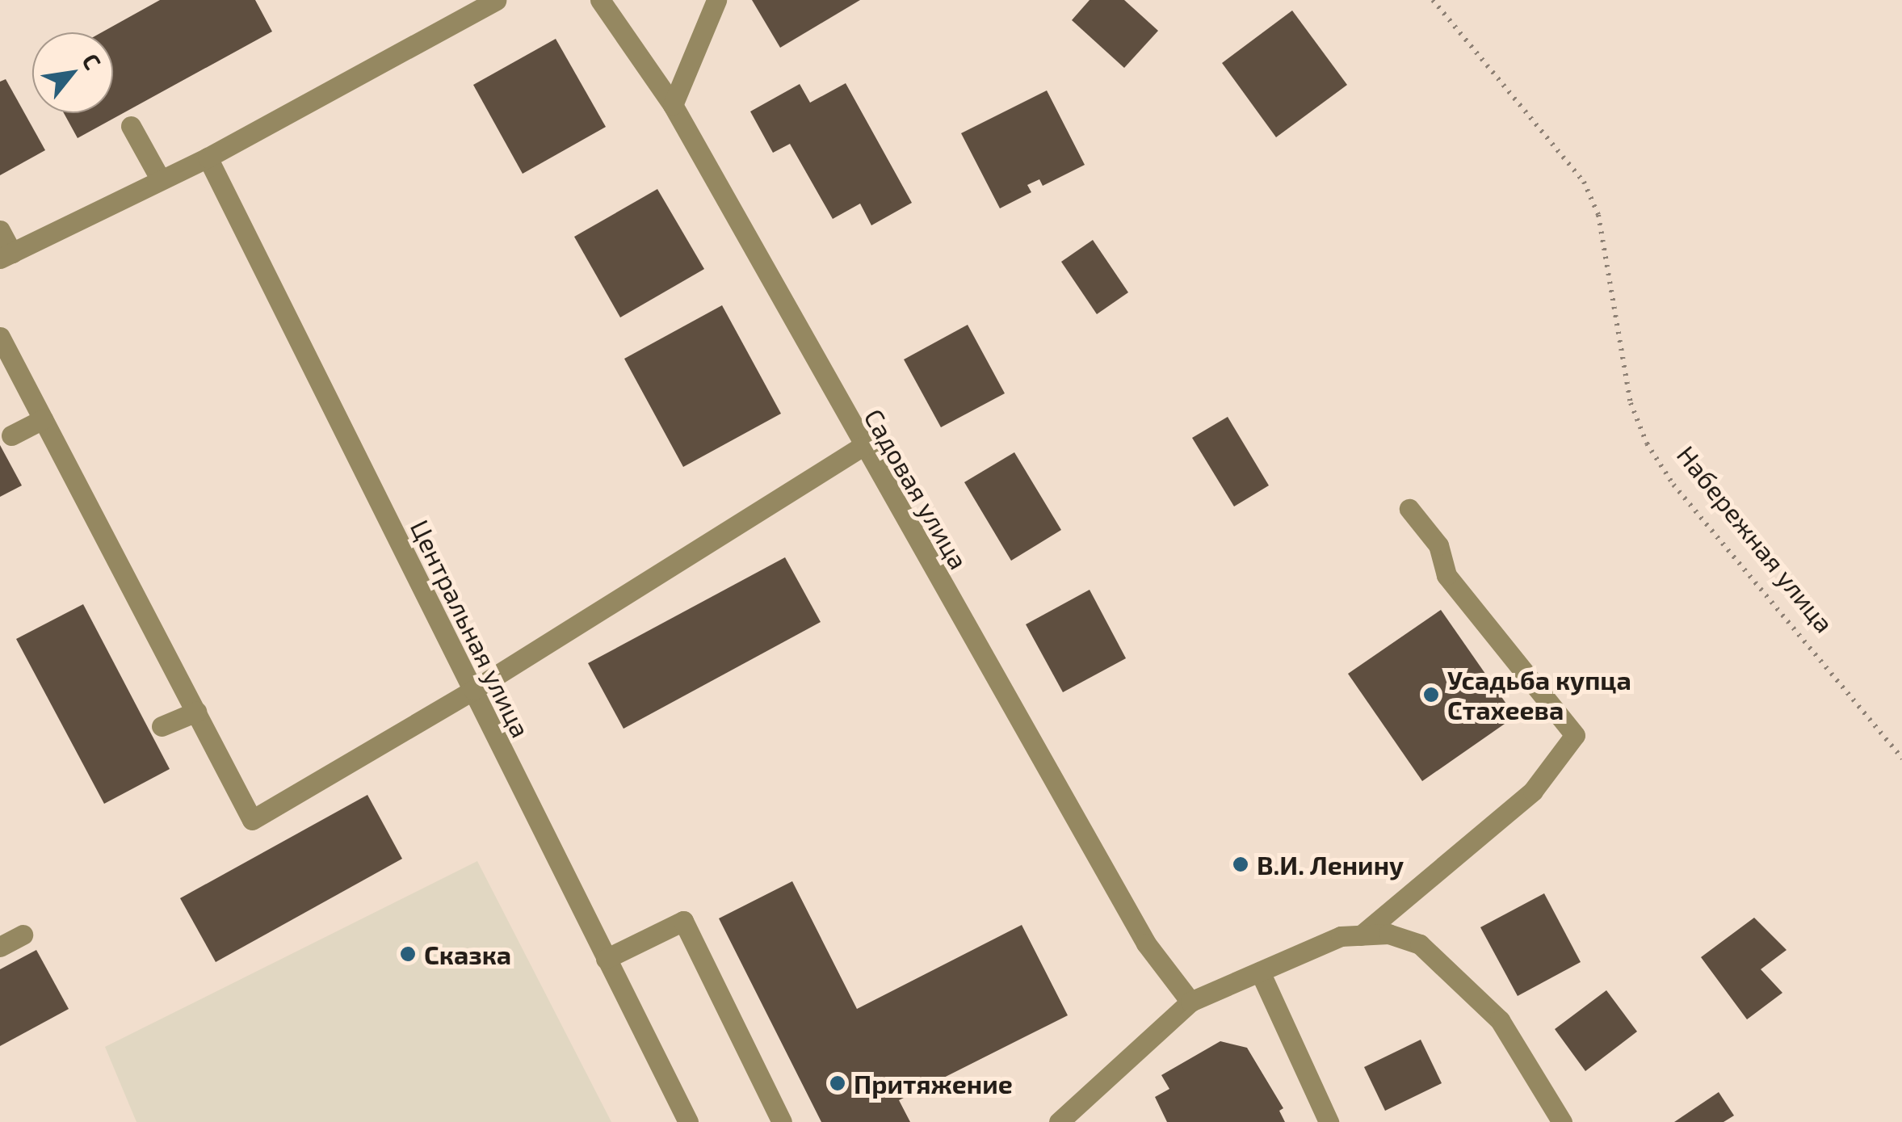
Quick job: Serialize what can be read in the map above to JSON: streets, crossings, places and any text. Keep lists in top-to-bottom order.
{
  "streets": {
    "street": ["Садовая улица", "Центральная улица"],
    "path": ["Набережная улица"]
  },
  "places": [
    "Усадьба купца Стахеева",
    "В.И. Ленину",
    "Сказка",
    "Притяжение"
  ],
  "north": "top right"
}
